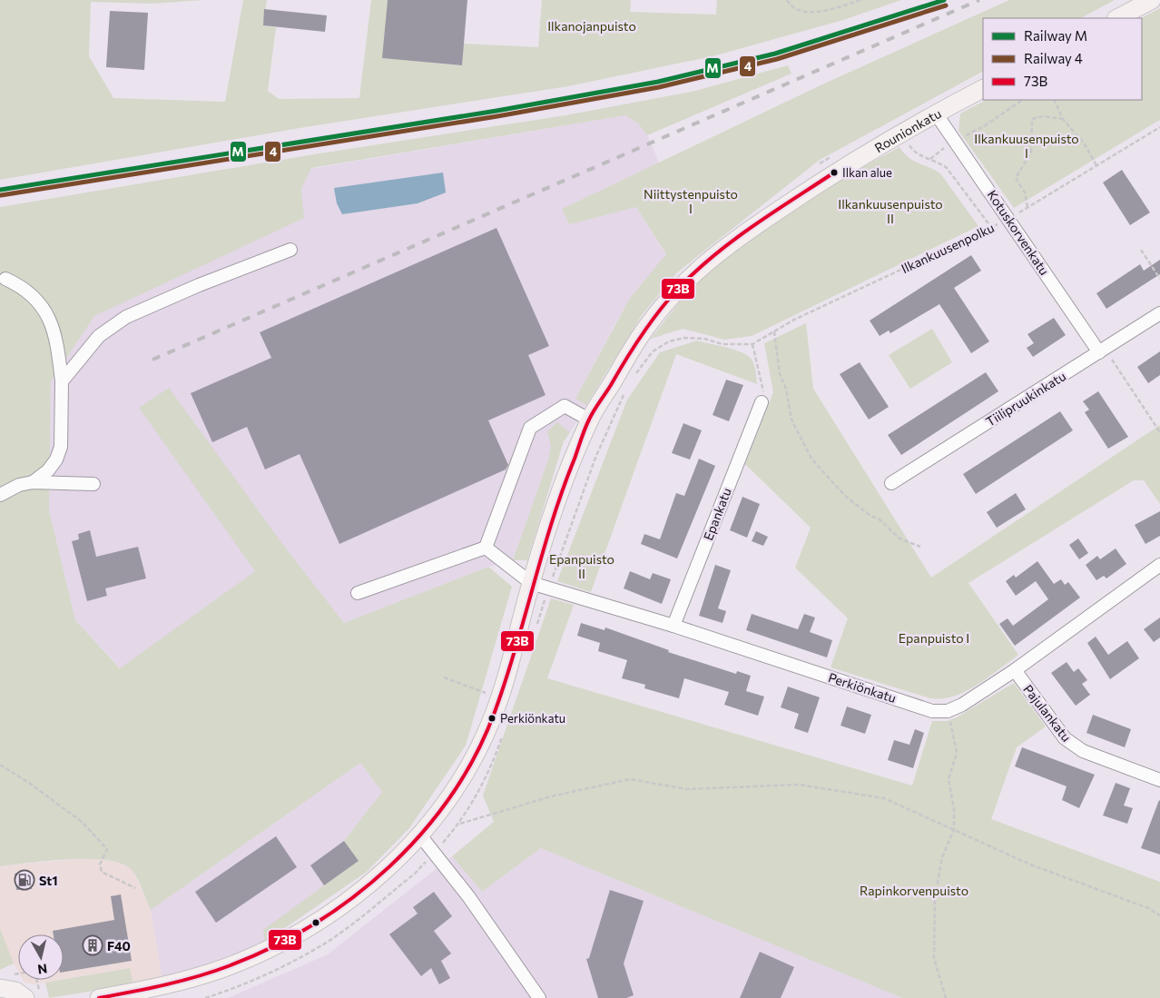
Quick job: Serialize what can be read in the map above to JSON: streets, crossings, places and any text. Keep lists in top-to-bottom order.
{
  "streets": {
    "main road": ["Rounionkatu"],
    "street": [
      "Kotuskorvenkatu",
      "Tiilipruukinkatu",
      "Epankatu",
      "Perkiönkatu",
      "Pajulankatu"
    ],
    "path": ["Ilkankuusenpolku"]
  },
  "crossings": [
    ["Rounionkatu", "Kotuskorvenkatu"],
    ["Rounionkatu", "Perkiönkatu"],
    ["Kotuskorvenkatu", "Ilkankuusenpolku"],
    ["Kotuskorvenkatu", "Tiilipruukinkatu"],
    ["Ilkankuusenpolku", "Epankatu"],
    ["Epankatu", "Perkiönkatu"]
  ],
  "parks": [
    "Ilkanojanpuisto",
    "Ilkankuusenpuisto I",
    "Niittystenpuisto I",
    "Ilkankuusenpuisto II",
    "Epanpuisto II",
    "Epanpuisto I",
    "Rapinkorvenpuisto"
  ],
  "places": {
    "other": ["Ilkan alue", "Perkiönkatu"],
    "fuel station": ["St1"],
    "building": ["F40"]
  },
  "lines": ["rail line M", "rail line 4", "transit line 73B"],
  "legend": ["Railway M", "Railway 4", "73B"],
  "north": "bottom"
}
